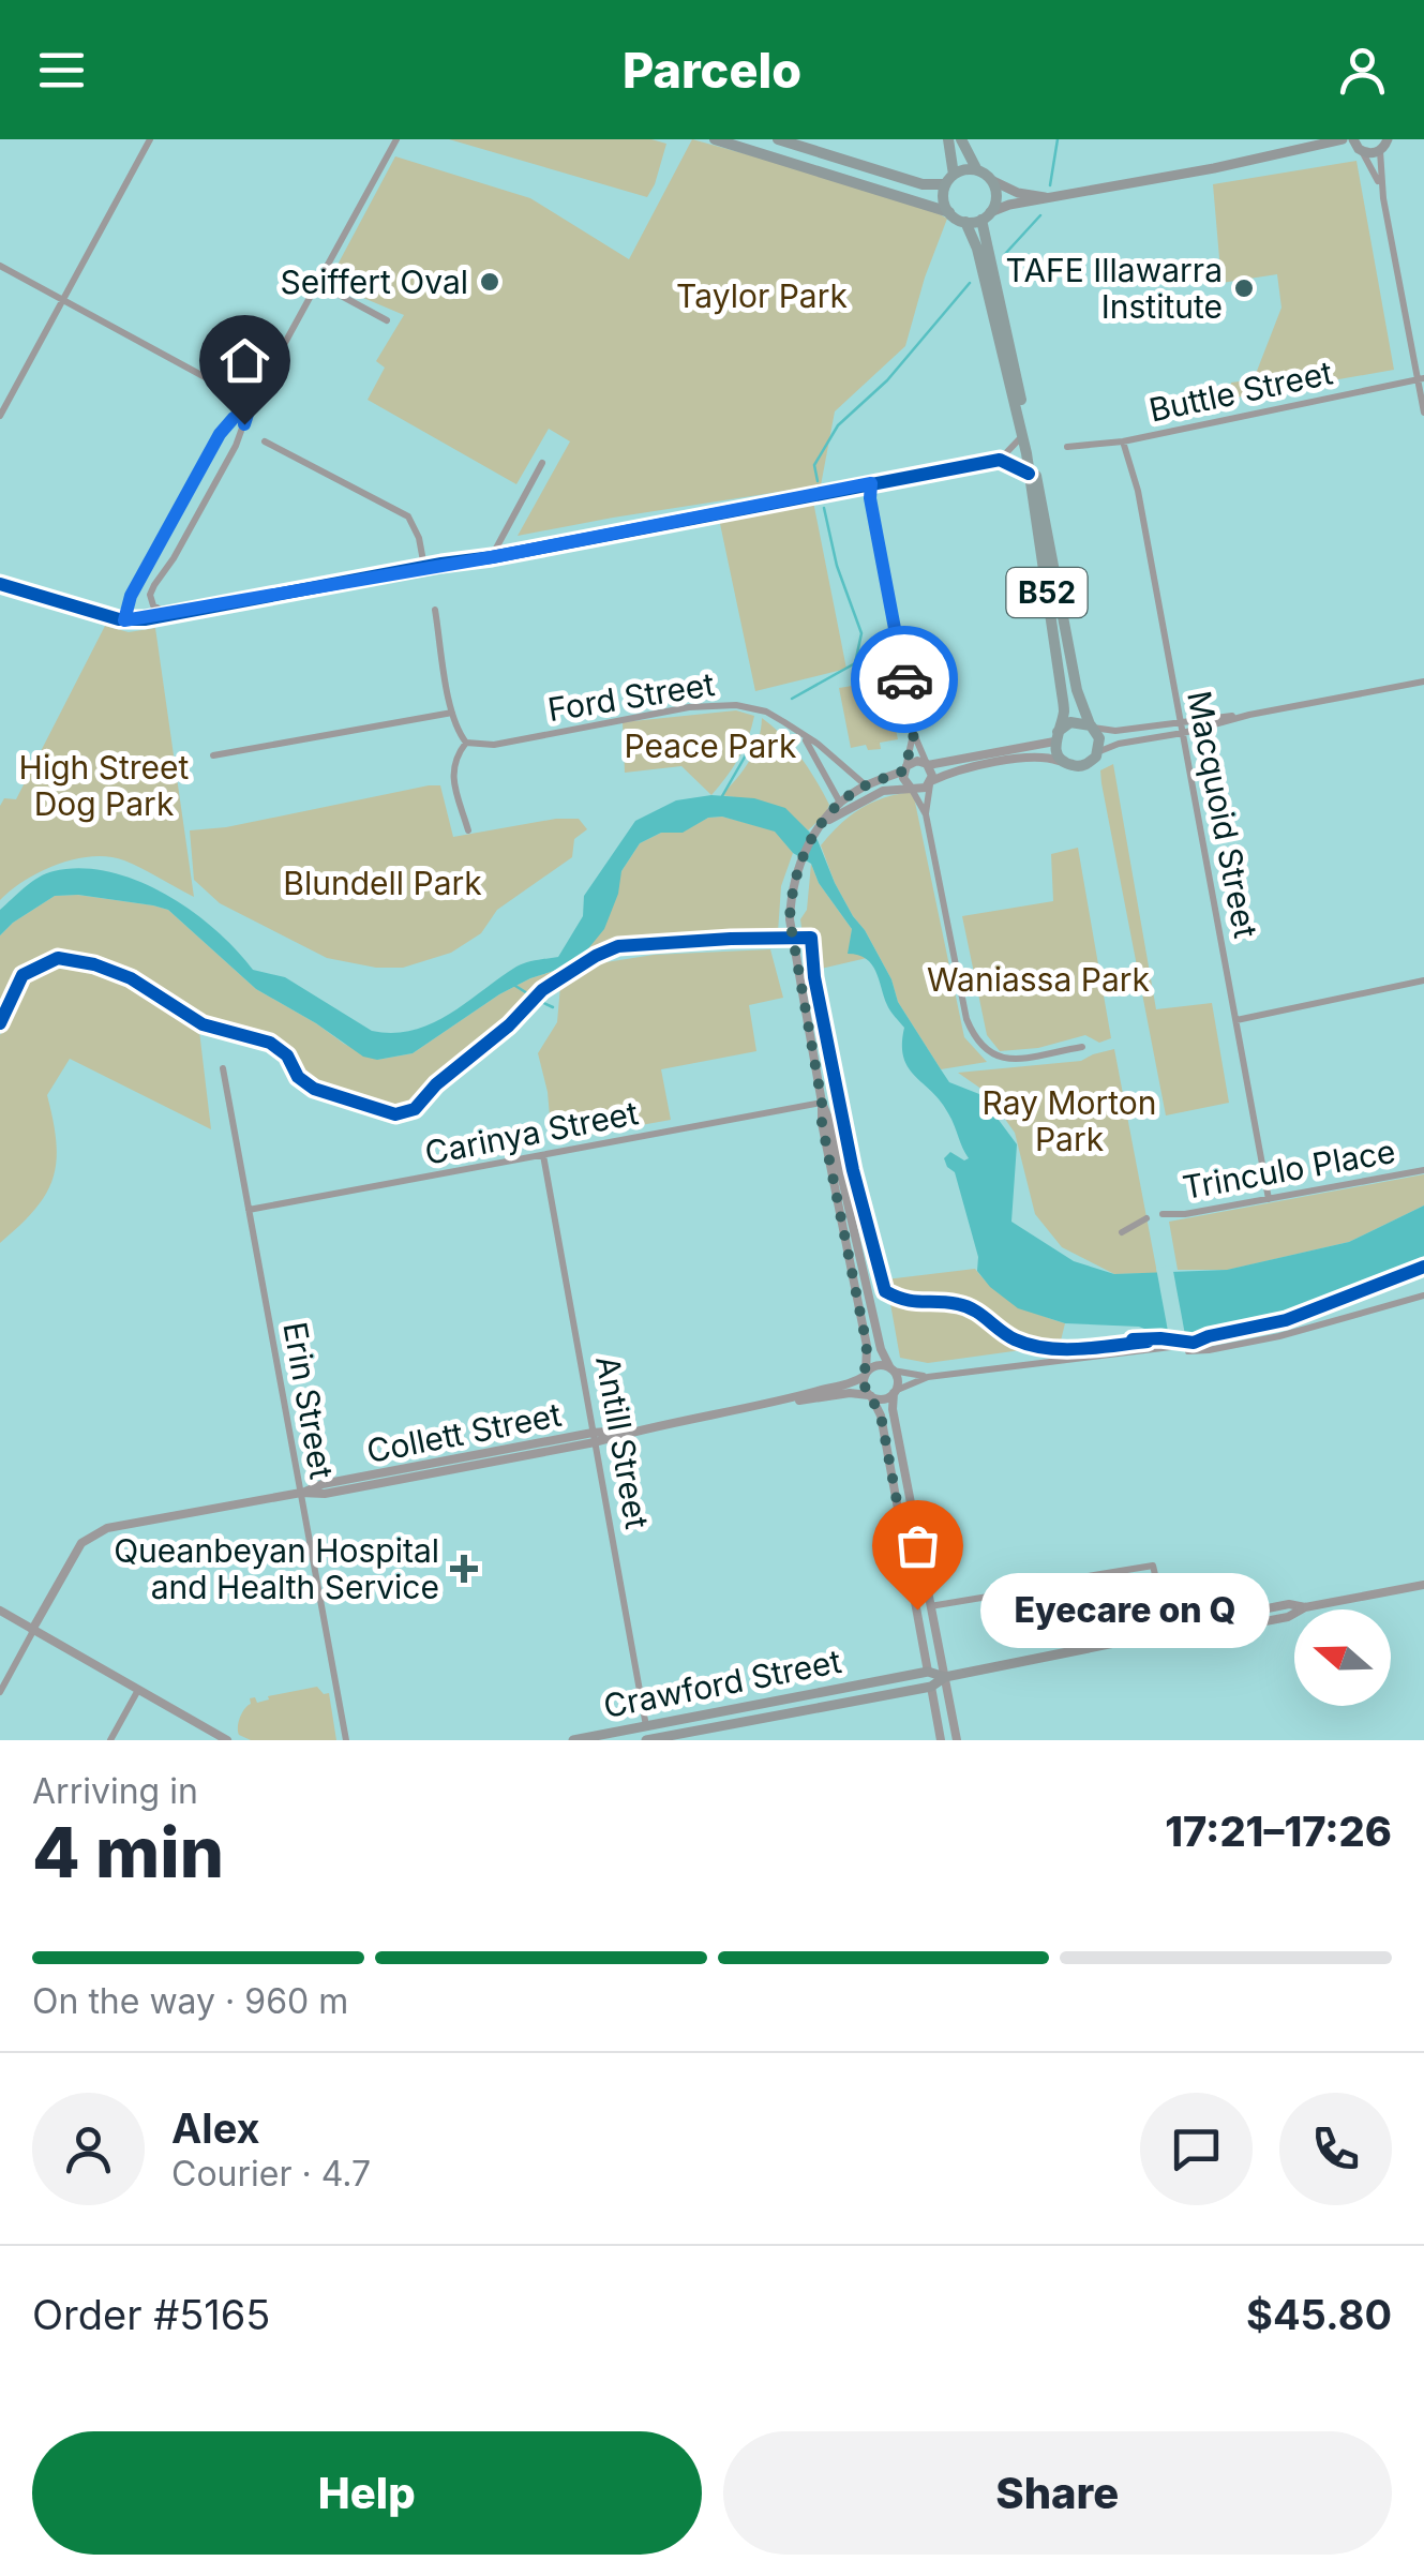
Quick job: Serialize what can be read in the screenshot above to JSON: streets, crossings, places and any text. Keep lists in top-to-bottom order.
{
  "streets": {
    "highway": ["B52", "Crawford Street"],
    "street": [
      "Buttle Street",
      "Ford Street",
      "Macquoid Street",
      "Carinya Street",
      "Trinculo Place",
      "Erin Street",
      "Collett Street",
      "Antill Street"
    ]
  },
  "crossings": [
    ["Buttle Street", "Macquoid Street"],
    ["Macquoid Street", "Trinculo Place"],
    ["Carinya Street", "Erin Street"],
    ["Carinya Street", "Antill Street"],
    ["Erin Street", "Collett Street"],
    ["Collett Street", "Antill Street"],
    ["Antill Street", "Crawford Street"]
  ],
  "parks": [
    "Taylor Park",
    "Peace Park",
    "High Street Dog Park",
    "Blundell Park",
    "Waniassa Park",
    "Ray Morton Park"
  ],
  "places": {
    "other": ["Seiffert Oval", "TAFE Illawarra Institute", "Eyecare on Q"],
    "health": ["Queanbeyan Hospital and Health Service"]
  },
  "north": "left",
  "page": {
    "header": "Parcelo",
    "bubble": "Eyecare on Q",
    "heading": ["4 min", "Arriving in", "17:21–17:26"],
    "panel": [
      "Alex",
      "Courier · 4.7",
      "Order #5165",
      "$45.80"
    ],
    "bar": "On the way · 960 m",
    "buttons": ["Help", "Share"]
  }
}
